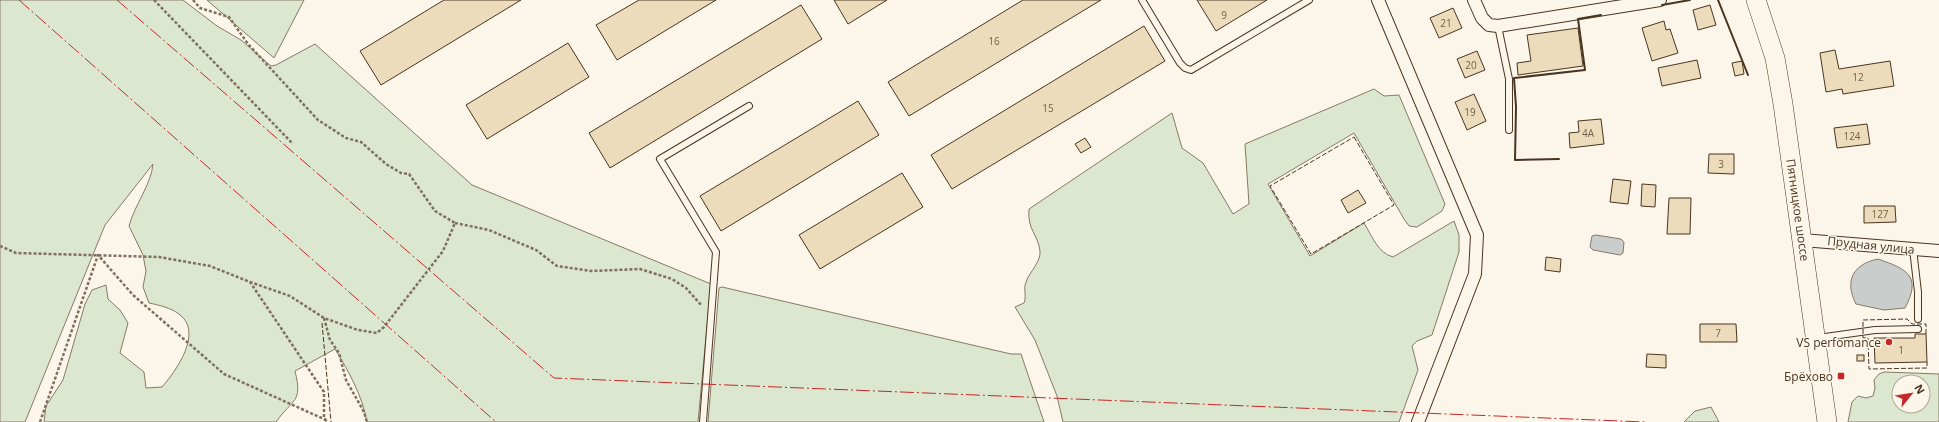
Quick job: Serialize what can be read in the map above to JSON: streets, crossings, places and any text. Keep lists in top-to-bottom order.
{
  "streets": {
    "main road": ["Пятницкое шоссе"],
    "street": ["Прудная улица"]
  },
  "crossings": [
    ["Пятницкое шоссе", "Прудная улица"]
  ],
  "places": {
    "other": ["VS perfomance"],
    "transit": ["Брёхово"]
  },
  "house_numbers": [
    "9",
    "21",
    "16",
    "20",
    "12",
    "15",
    "19",
    "4А",
    "124",
    "3",
    "127",
    "7",
    "1"
  ],
  "north": "top right"
}
